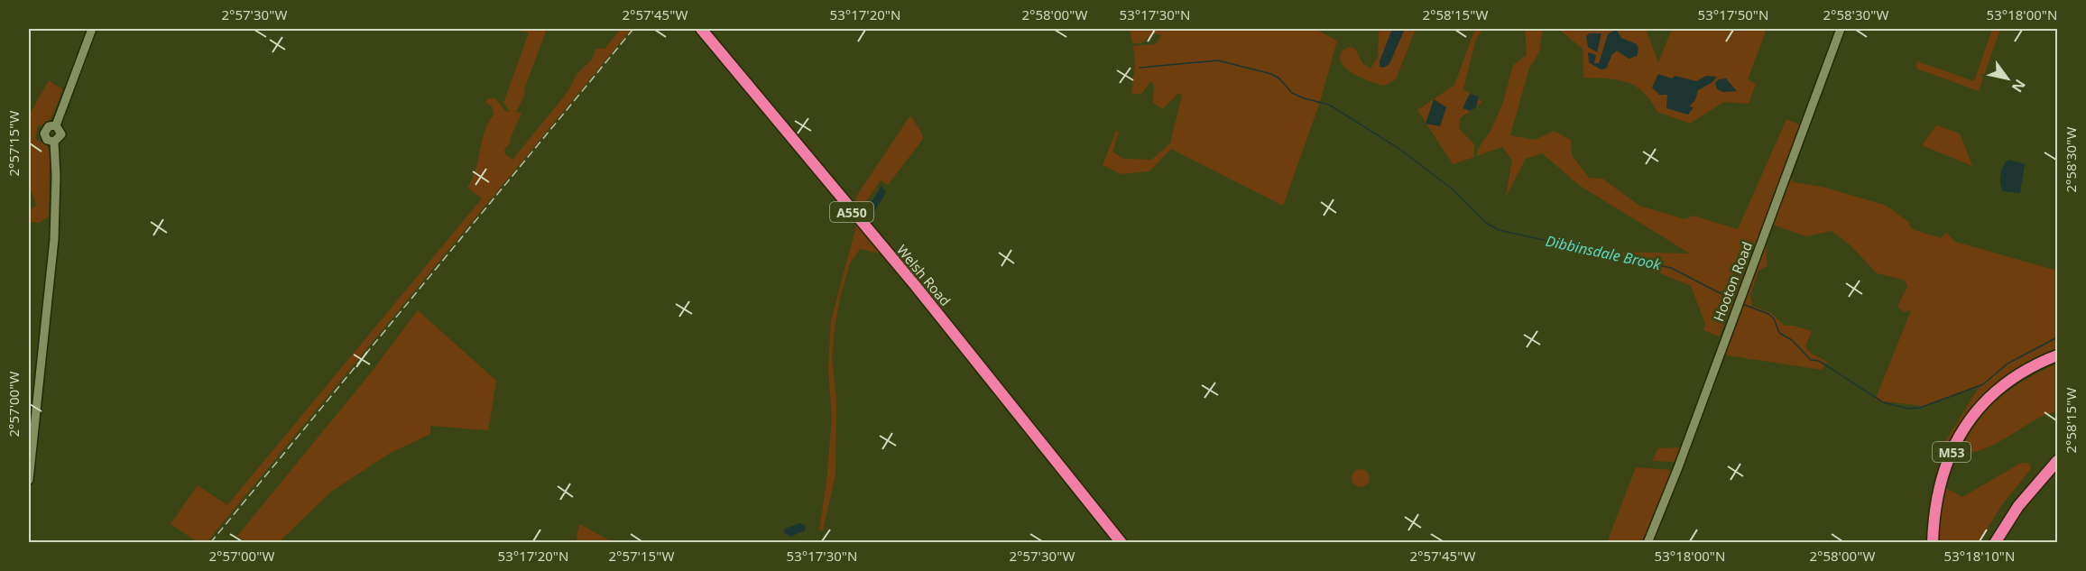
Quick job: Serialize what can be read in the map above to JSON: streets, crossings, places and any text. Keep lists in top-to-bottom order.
{
  "streets": {
    "highway": ["A550", "Welsh Road", "M53"],
    "main road": ["Hooton Road"]
  },
  "water": ["Dibbinsdale Brook"],
  "north": "bottom right",
  "coordinates": [
    "2°57'30\"W",
    "2°57'45\"W",
    "53°17'20\"N",
    "2°58'00\"W",
    "53°17'30\"N",
    "2°58'15\"W",
    "53°17'50\"N",
    "2°58'30\"W",
    "53°18'00\"N",
    "2°57'15\"W",
    "2°57'00\"W",
    "53°18'10\"N"
  ]
}
